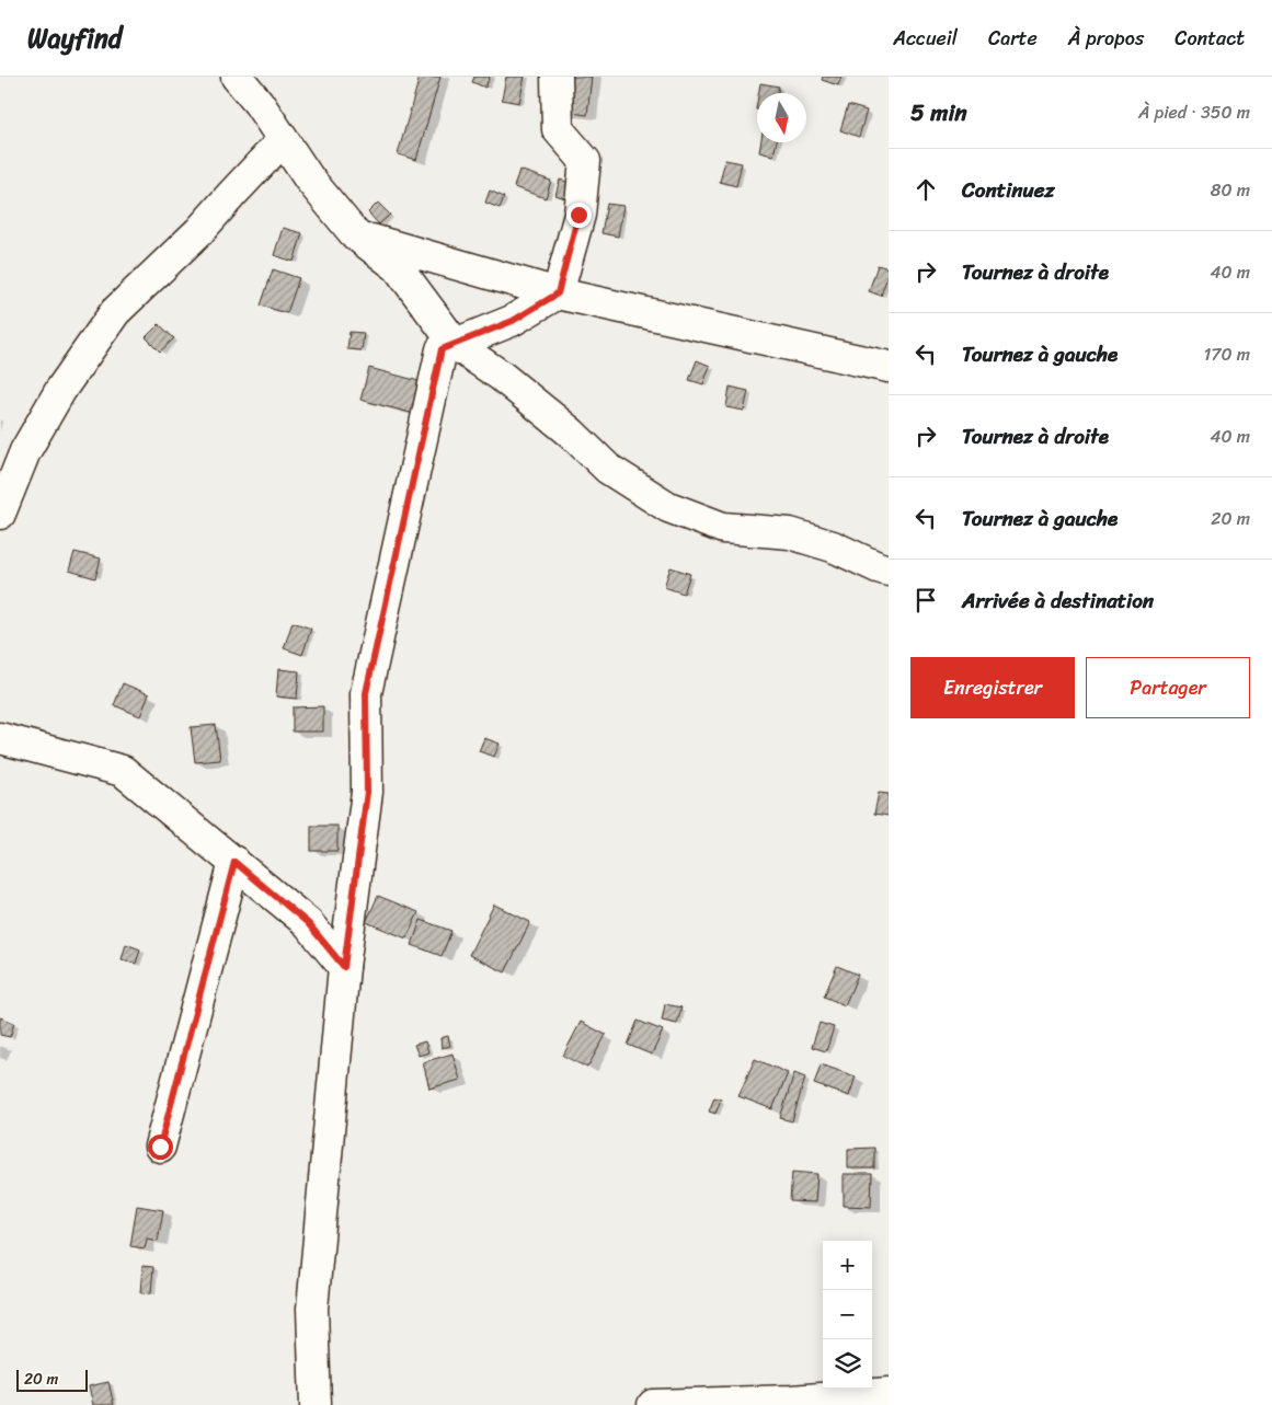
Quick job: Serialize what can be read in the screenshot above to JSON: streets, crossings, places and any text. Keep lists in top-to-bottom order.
{
  "scale_bar": "20 m",
  "north": "bottom",
  "page": {
    "header": "Wayfind",
    "nav": [
      "Accueil",
      "Carte",
      "À propos",
      "Contact"
    ],
    "heading": ["5 min", "À pied · 350 m"],
    "list": [
      ["Continuez", "80 m"],
      ["Tournez à droite", "40 m"],
      ["Tournez à gauche", "170 m"],
      ["Tournez à droite", "40 m"],
      ["Tournez à gauche", "20 m"],
      "Arrivée à destination"
    ],
    "buttons": ["Enregistrer", "Partager"],
    "map_buttons": ["+", "−"],
    "scale": "20 m"
  }
}
